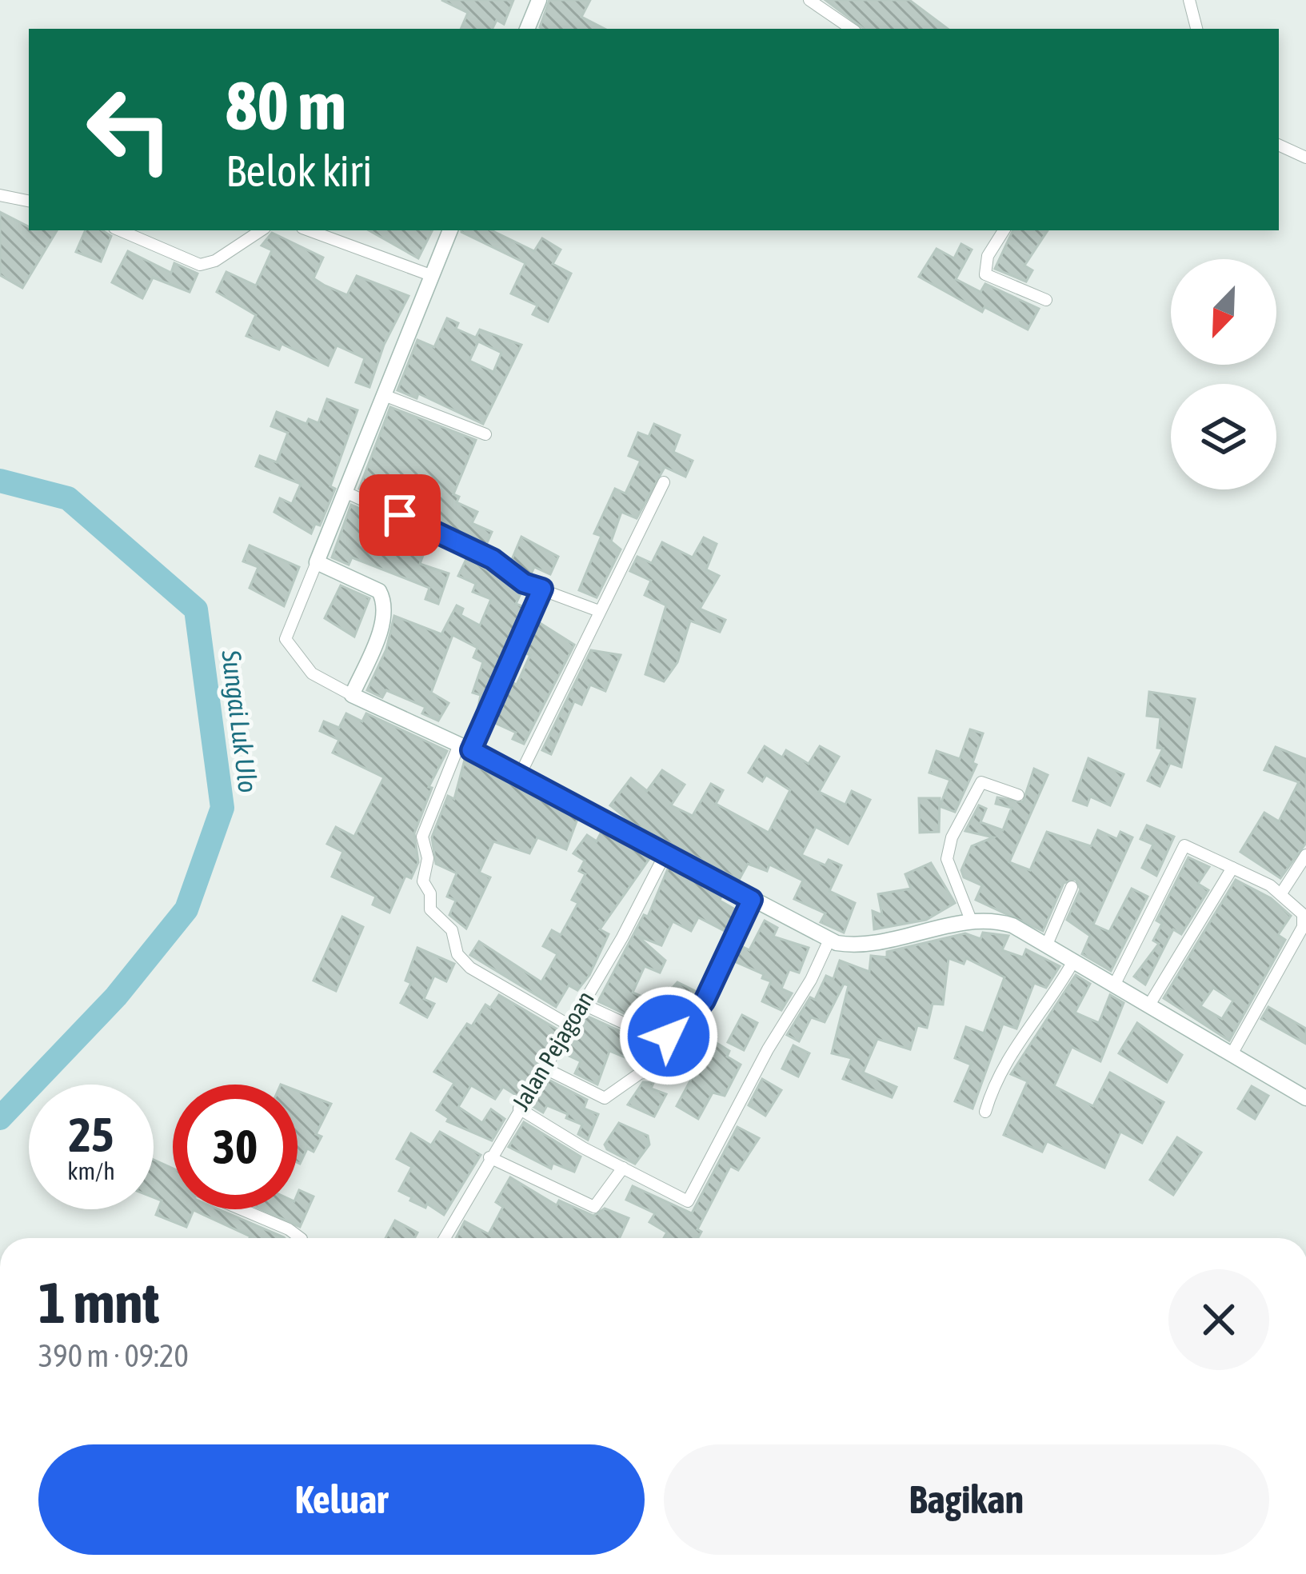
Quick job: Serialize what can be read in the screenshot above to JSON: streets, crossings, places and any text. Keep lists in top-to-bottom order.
{
  "streets": {
    "street": ["Jalan Pejagoan"]
  },
  "water": ["Sungai Luk Ulo"],
  "north": "bottom left",
  "page": {
    "turn": ["80 m", "Belok kiri"],
    "speed": "25 km/h",
    "limit": "30",
    "heading": ["1 mnt", "390 m · 09:20"],
    "buttons": ["Keluar", "Bagikan"]
  }
}
